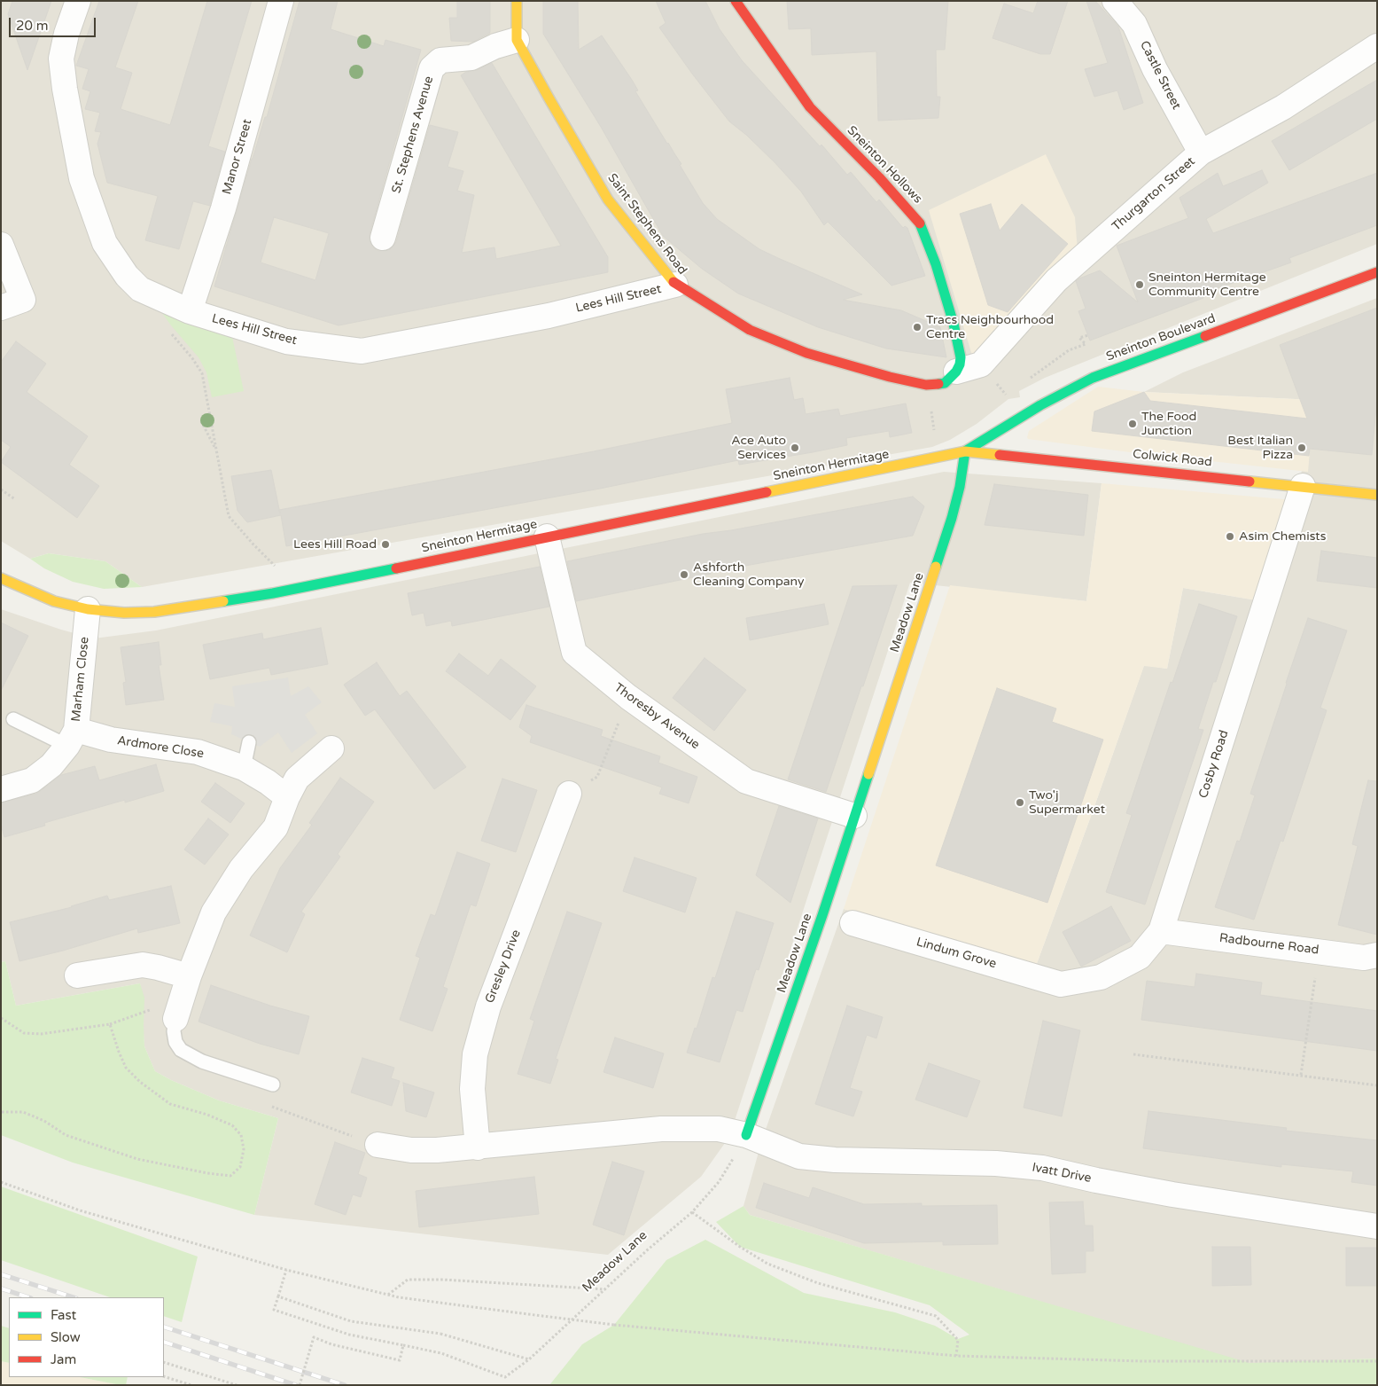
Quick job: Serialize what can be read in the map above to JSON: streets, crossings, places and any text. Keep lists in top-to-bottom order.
{
  "streets": {
    "street": [
      "Castle Street",
      "St. Stephens Avenue",
      "Manor Street",
      "Sneinton Hollows",
      "Thurgarton Street",
      "Saint Stephens Road",
      "Lees Hill Street",
      "Sneinton Boulevard",
      "Colwick Road",
      "Sneinton Hermitage",
      "Meadow Lane",
      "Marham Close",
      "Thoresby Avenue",
      "Ardmore Close",
      "Cosby Road",
      "Radbourne Road",
      "Lindum Grove",
      "Gresley Drive",
      "Ivatt Drive"
    ]
  },
  "crossings": [
    ["Castle Street", "Thurgarton Street"],
    ["St. Stephens Avenue", "Saint Stephens Road"],
    ["Manor Street", "Lees Hill Street"],
    ["Sneinton Hollows", "Saint Stephens Road"],
    ["Saint Stephens Road", "Lees Hill Street"],
    ["Sneinton Boulevard", "Colwick Road"],
    ["Sneinton Boulevard", "Sneinton Hermitage"],
    ["Sneinton Boulevard", "Meadow Lane"],
    ["Colwick Road", "Sneinton Hermitage"],
    ["Colwick Road", "Meadow Lane"],
    ["Colwick Road", "Cosby Road"],
    ["Sneinton Hermitage", "Meadow Lane"],
    ["Sneinton Hermitage", "Marham Close"],
    ["Sneinton Hermitage", "Thoresby Avenue"],
    ["Meadow Lane", "Thoresby Avenue"],
    ["Meadow Lane", "Ivatt Drive"],
    ["Marham Close", "Ardmore Close"],
    ["Cosby Road", "Radbourne Road"],
    ["Cosby Road", "Lindum Grove"]
  ],
  "places": [
    "Sneinton Hermitage Community Centre",
    "Tracs Neighbourhood Centre",
    "The Food Junction",
    "Ace Auto Services",
    "Best Italian Pizza",
    "Asim Chemists",
    "Lees Hill Road",
    "Ashforth Cleaning Company",
    "Two'j Supermarket"
  ],
  "legend": ["Fast", "Slow", "Jam"],
  "scale_bar": "20 m"
}
